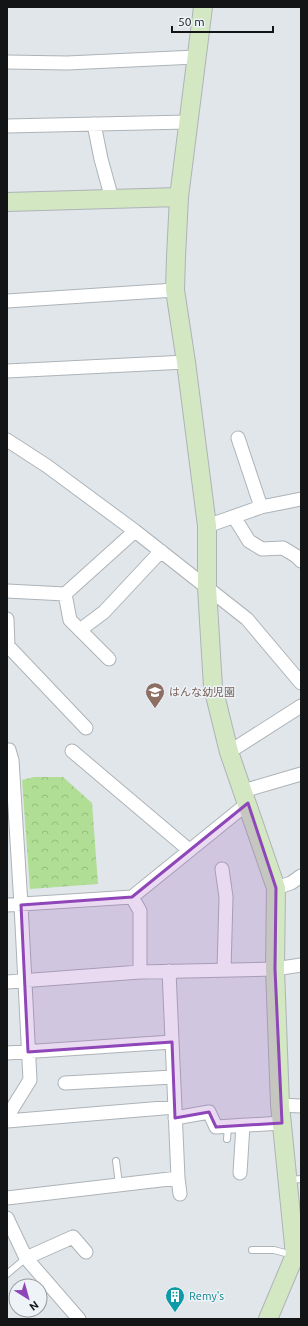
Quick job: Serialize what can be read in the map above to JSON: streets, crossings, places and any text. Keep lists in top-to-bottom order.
{
  "places": {
    "school or university": ["はんな幼児園"],
    "building": ["Remy's"]
  },
  "scale_bar": "50 m",
  "north": "bottom right"
}
